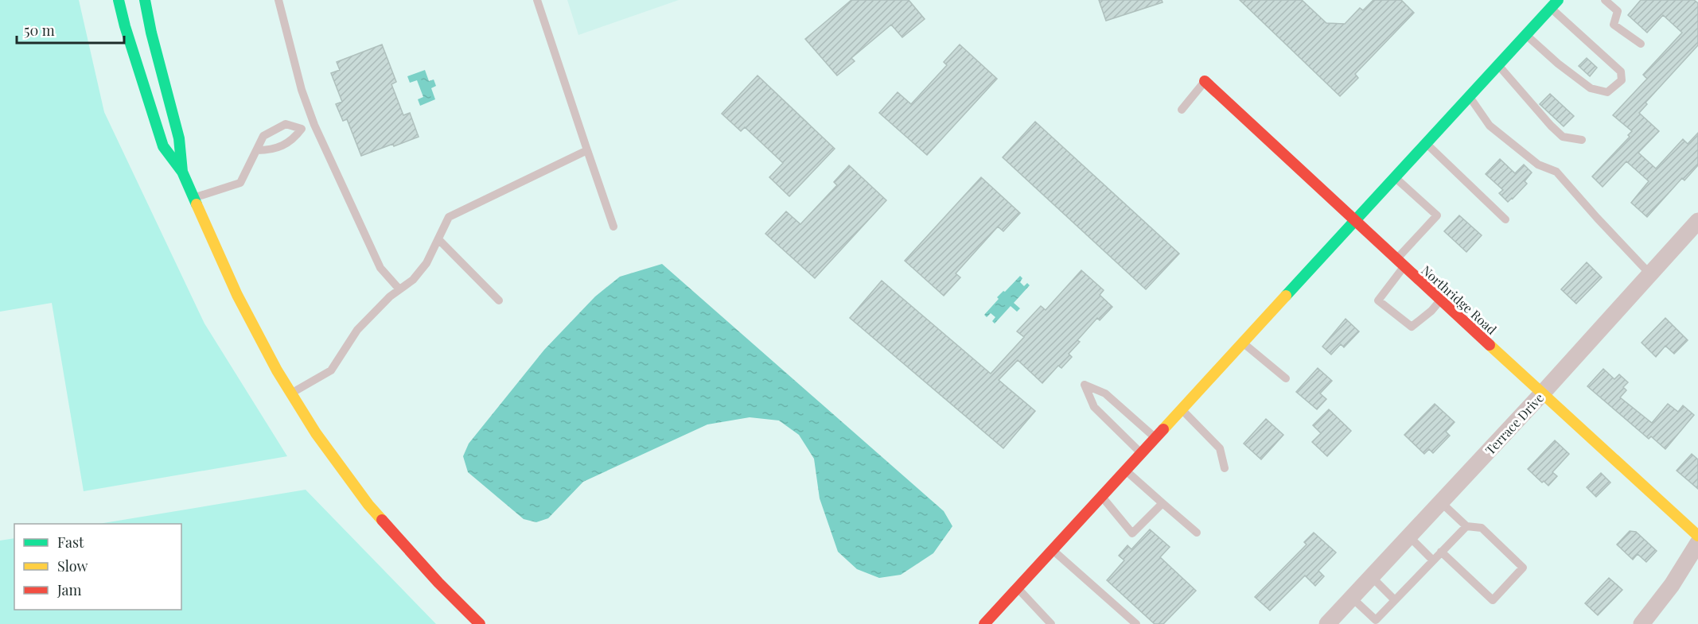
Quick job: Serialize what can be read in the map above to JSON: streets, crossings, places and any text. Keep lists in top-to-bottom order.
{
  "streets": {
    "main road": ["Northridge Road"],
    "street": ["Terrace Drive"]
  },
  "crossings": [
    ["Northridge Road", "Terrace Drive"]
  ],
  "legend": ["Fast", "Slow", "Jam"],
  "scale_bar": "50 m"
}
